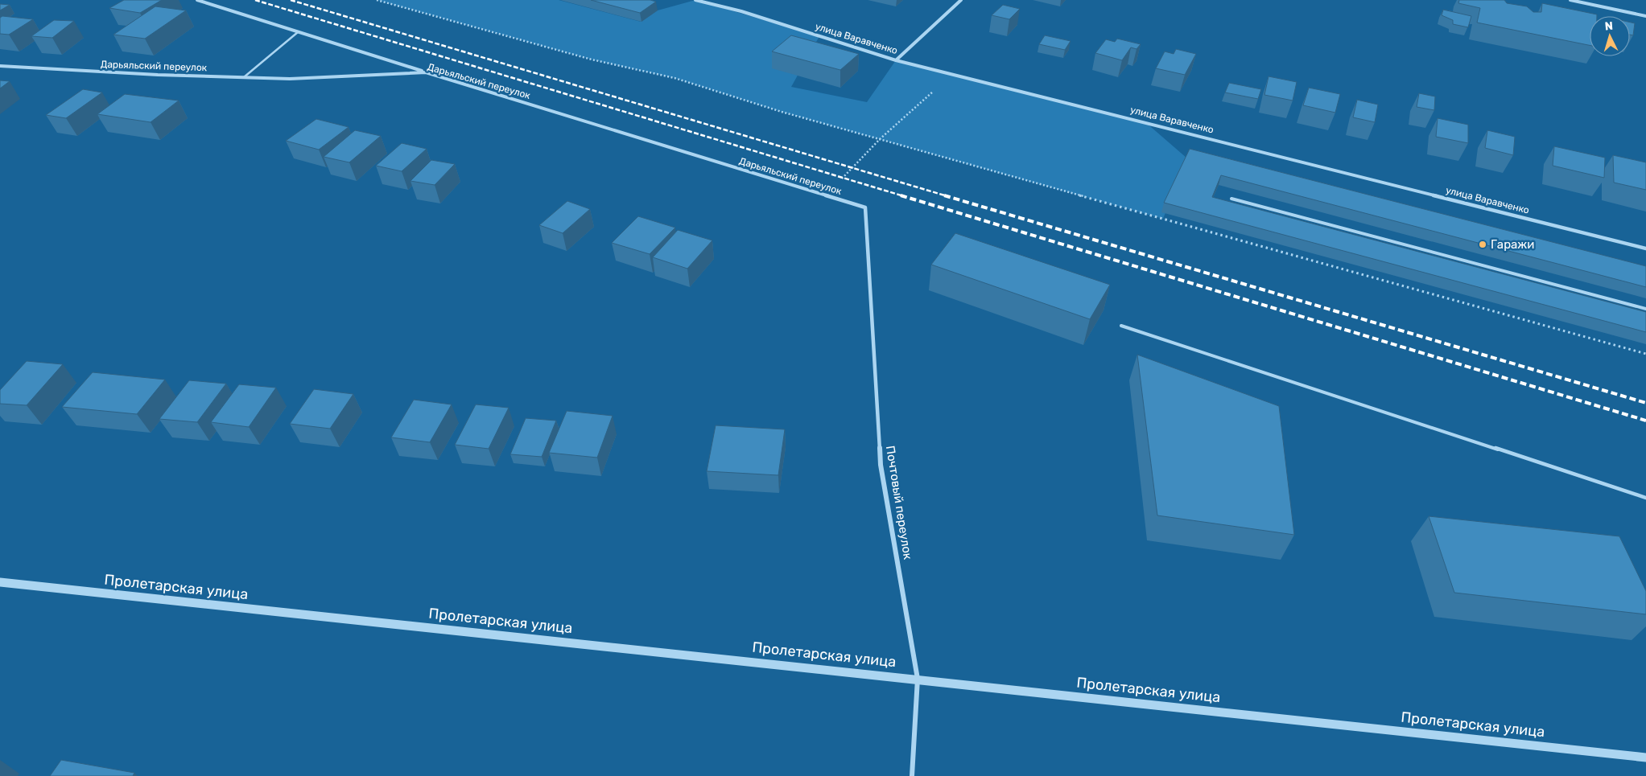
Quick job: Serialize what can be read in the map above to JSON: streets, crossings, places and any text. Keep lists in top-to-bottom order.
{
  "streets": {
    "street": [
      "улица Варавченко",
      "Дарьяльский переулок",
      "Почтовый переулок",
      "Пролетарская улица"
    ]
  },
  "crossings": [
    ["Дарьяльский переулок", "Почтовый переулок"],
    ["Почтовый переулок", "Пролетарская улица"]
  ],
  "places": ["Гаражи"],
  "north": "top"
}
